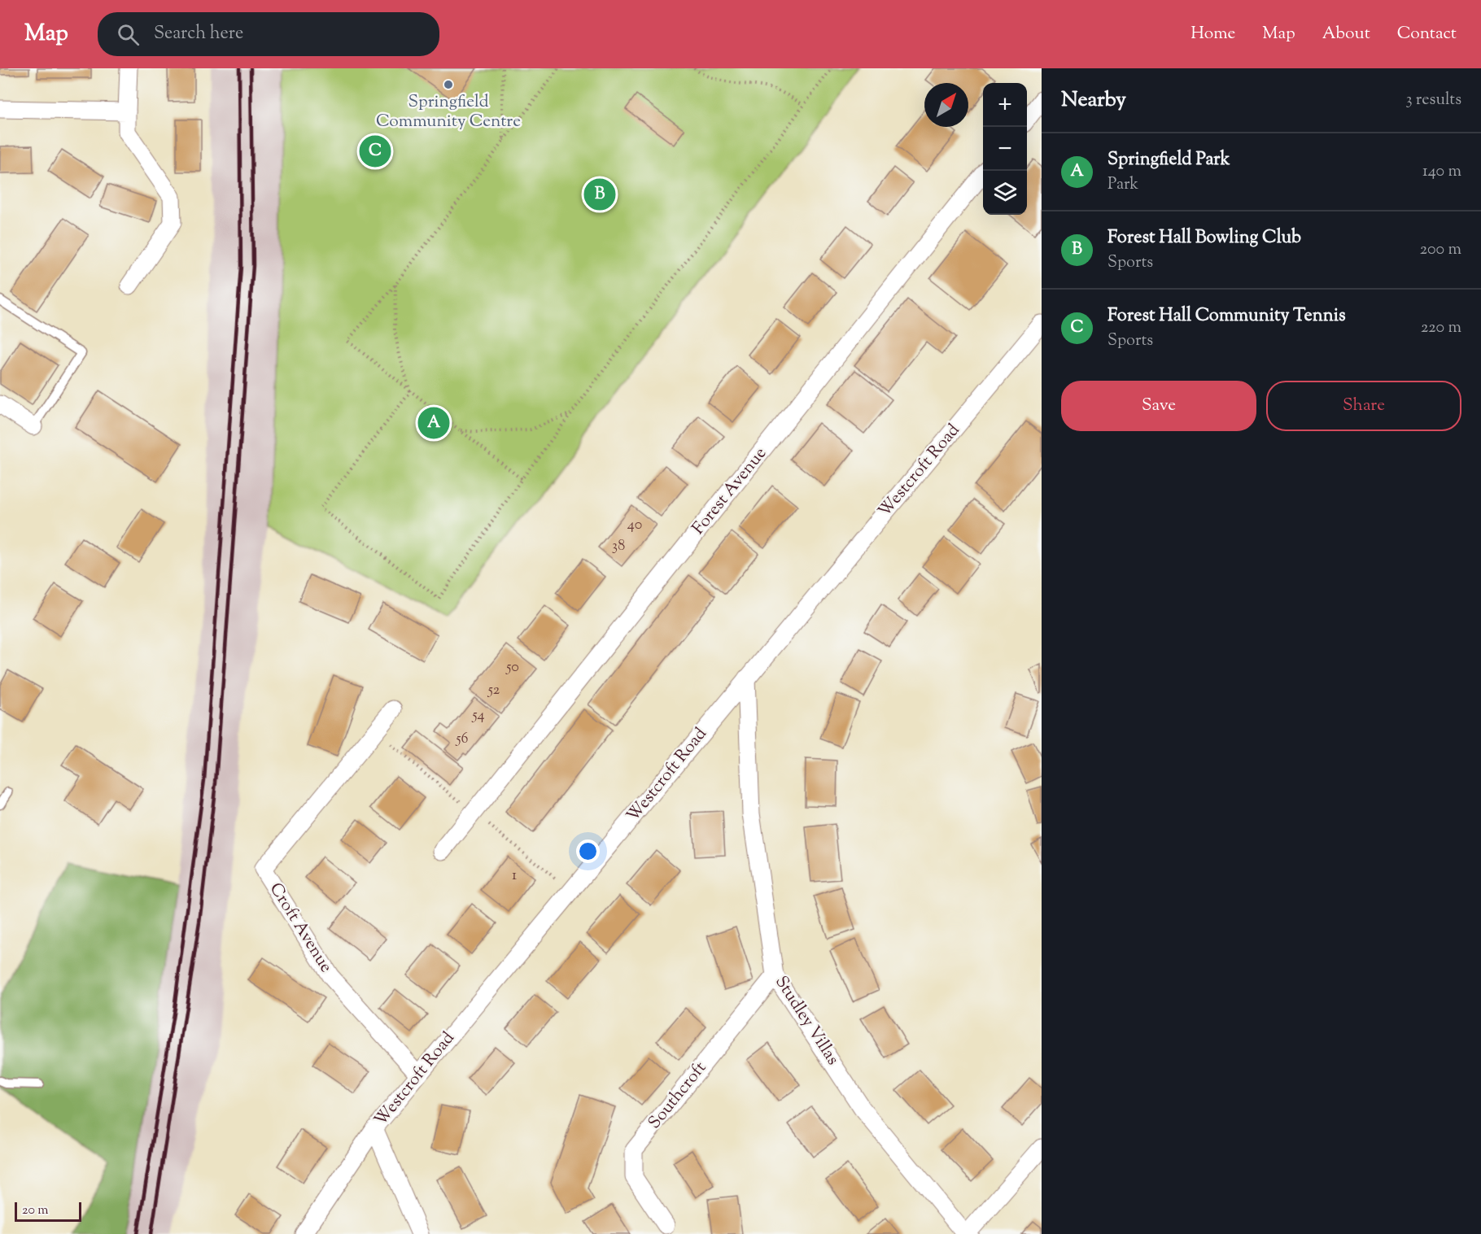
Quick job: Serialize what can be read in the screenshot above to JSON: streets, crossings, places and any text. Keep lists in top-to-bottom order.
{
  "streets": {
    "street": [
      "Westcroft Road",
      "Forest Avenue",
      "Croft Avenue",
      "Studley Villas",
      "Southcroft"
    ]
  },
  "crossings": [
    ["Westcroft Road", "Croft Avenue"],
    ["Westcroft Road", "Studley Villas"],
    ["Studley Villas", "Southcroft"]
  ],
  "places": ["Springfield Community Centre"],
  "house_numbers": [
    "40",
    "38",
    "50",
    "52",
    "54",
    "56",
    "1"
  ],
  "scale_bar": "20 m",
  "north": "top right",
  "page": {
    "header": "Map",
    "search": "Search here",
    "nav": [
      "Home",
      "Map",
      "About",
      "Contact"
    ],
    "heading": ["Nearby", "3 results"],
    "map_buttons": ["+", "−"],
    "list": [
      {
        "mark": "A",
        "name": "Springfield Park",
        "note": "Park",
        "value": "140 m"
      },
      {
        "mark": "B",
        "name": "Forest Hall Bowling Club",
        "note": "Sports",
        "value": "200 m"
      },
      {
        "mark": "C",
        "name": "Forest Hall Community Tennis",
        "note": "Sports",
        "value": "220 m"
      }
    ],
    "pins": ["C", "B", "A"],
    "buttons": ["Save", "Share"],
    "scale": "20 m"
  }
}
